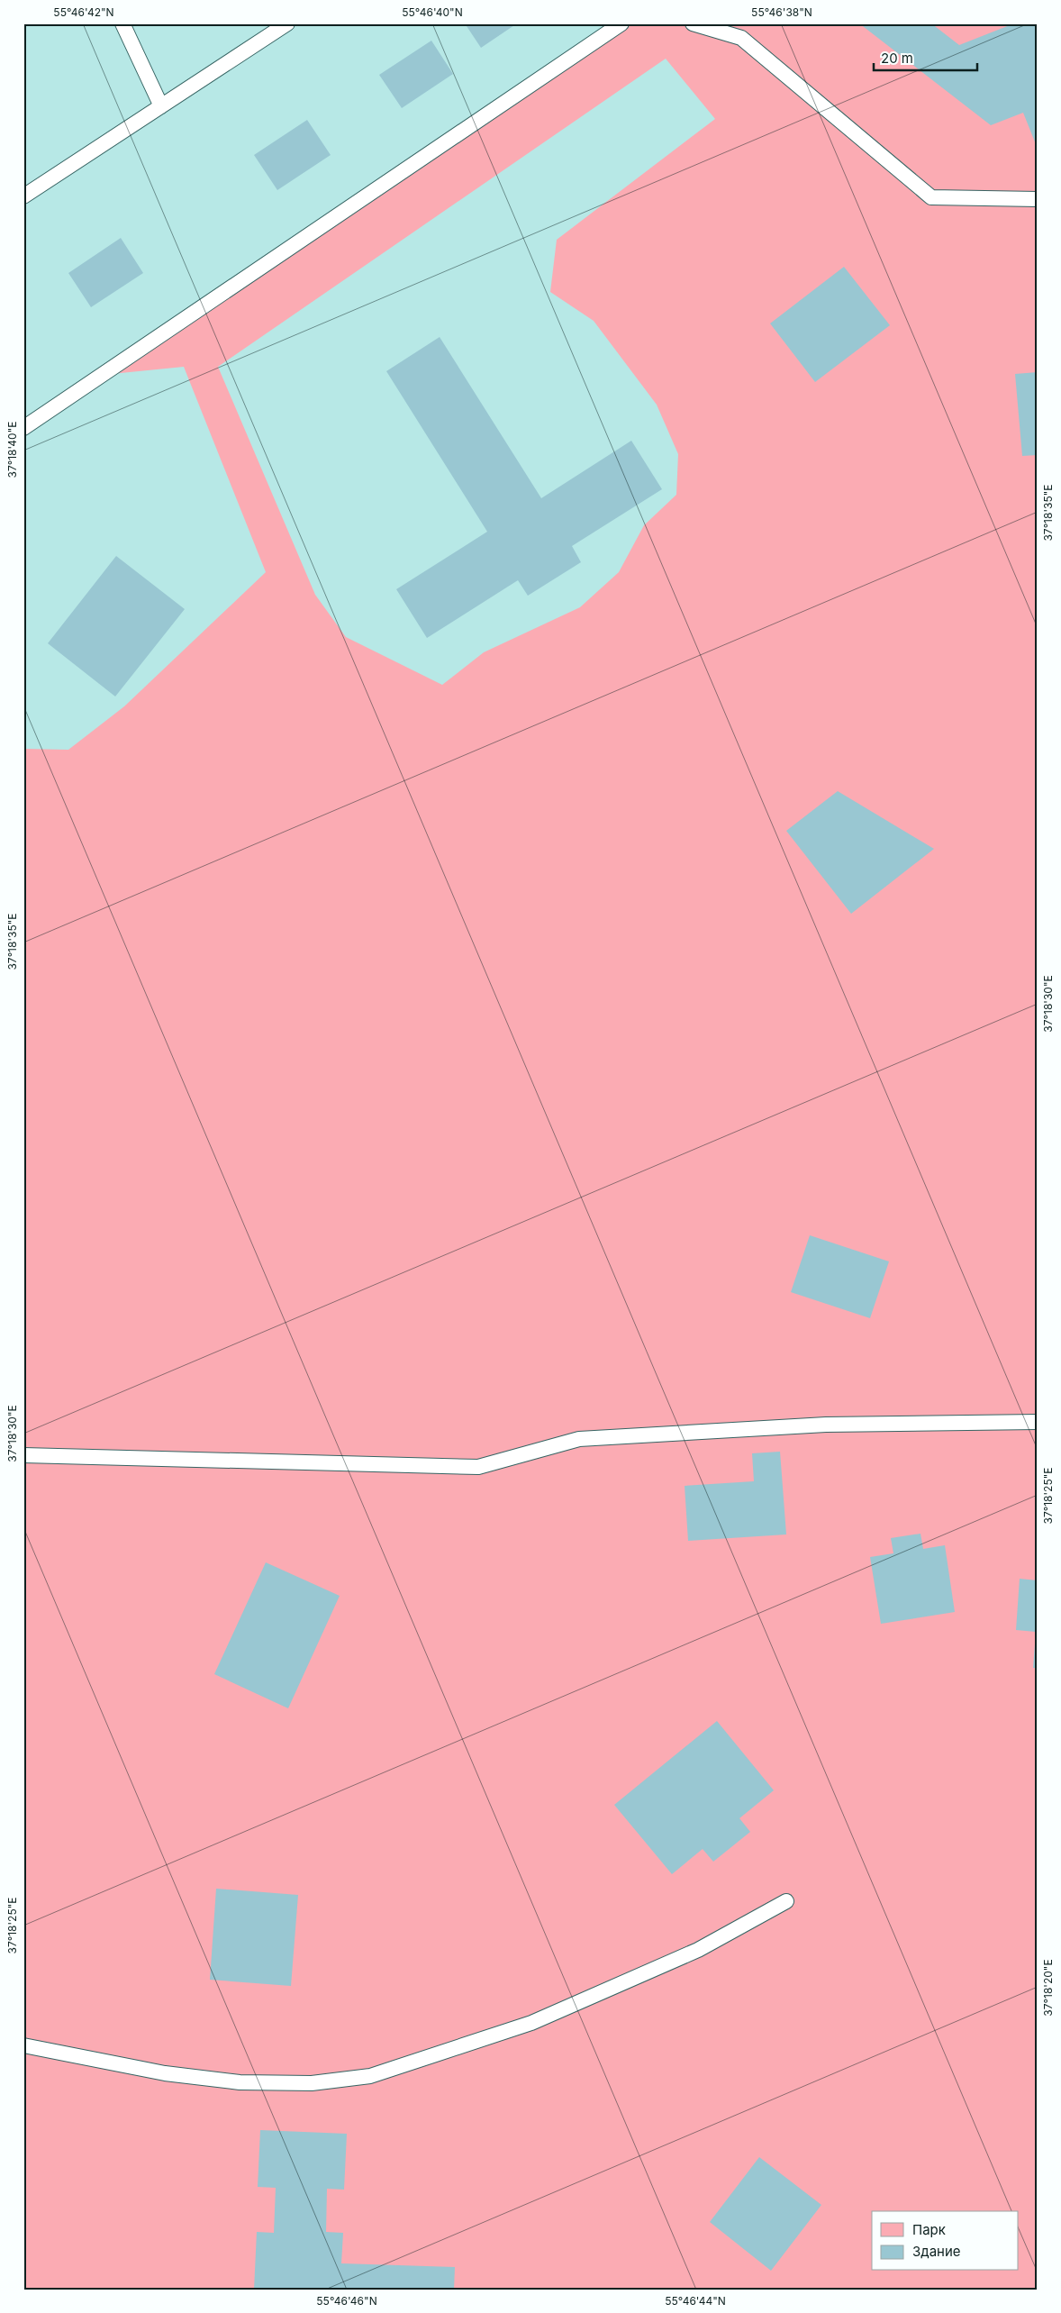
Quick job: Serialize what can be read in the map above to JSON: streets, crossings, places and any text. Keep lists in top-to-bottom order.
{
  "legend": ["Парк", "Здание"],
  "scale_bar": "20 m",
  "coordinates": [
    "55°46'42\"N",
    "55°46'40\"N",
    "55°46'38\"N",
    "37°18'40\"E",
    "37°18'35\"E",
    "37°18'30\"E",
    "37°18'25\"E",
    "37°18'20\"E",
    "55°46'46\"N",
    "55°46'44\"N"
  ]
}
